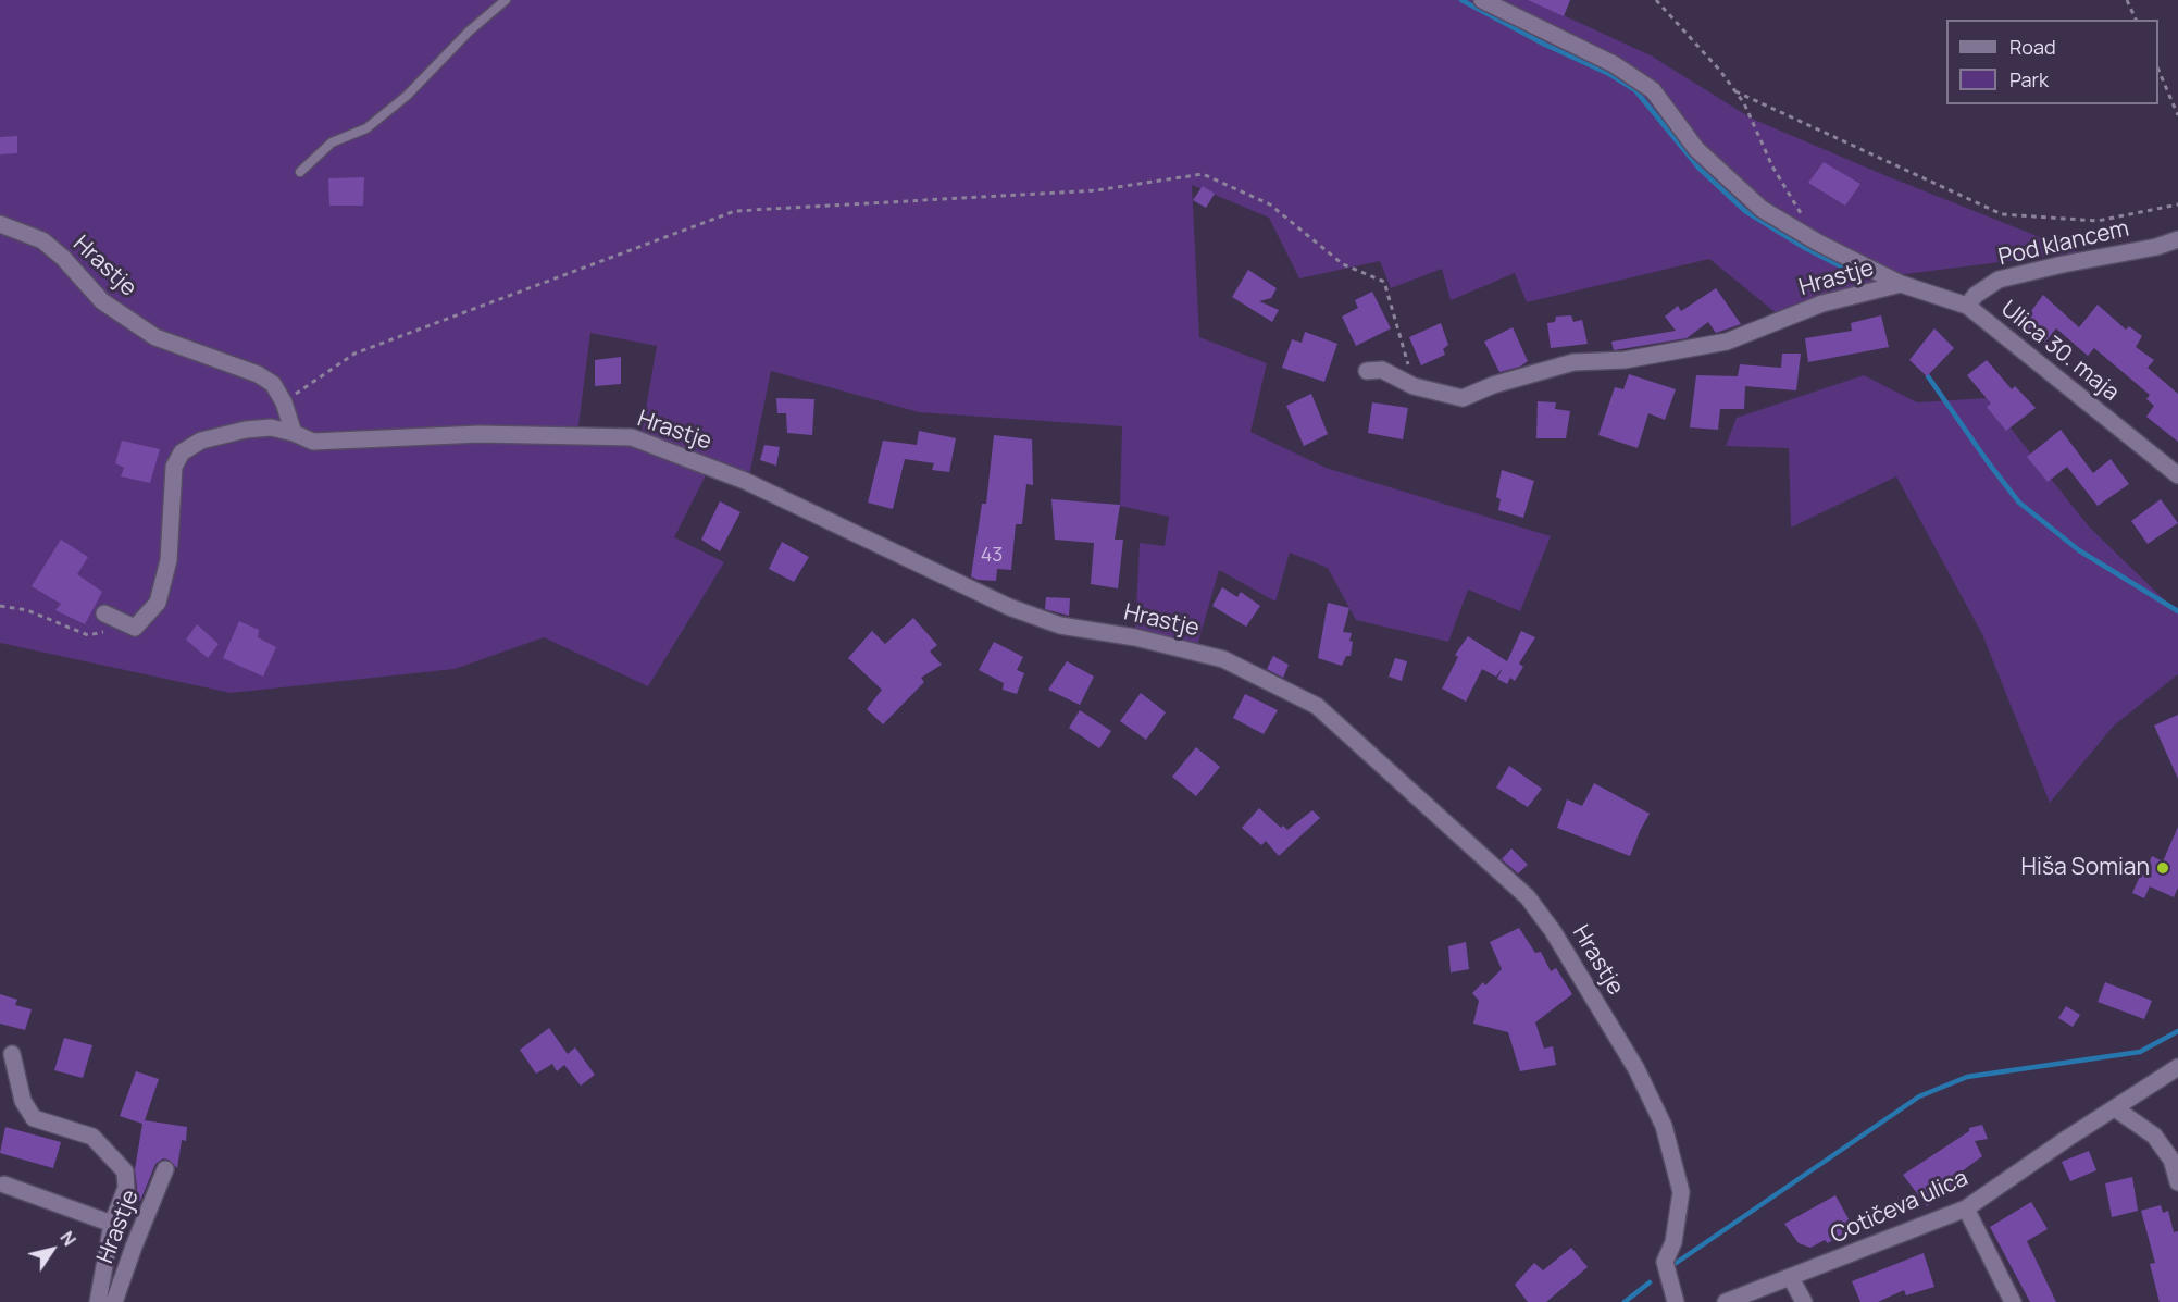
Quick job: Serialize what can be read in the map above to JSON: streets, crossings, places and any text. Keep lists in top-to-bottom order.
{
  "streets": {
    "street": [
      "Pod klancem",
      "Hrastje",
      "Ulica 30. maja",
      "Cotičeva ulica"
    ]
  },
  "crossings": [
    ["Pod klancem", "Ulica 30. maja"],
    ["Hrastje", "Ulica 30. maja"]
  ],
  "places": ["Hiša Somian"],
  "house_numbers": ["43"],
  "legend": ["Road", "Park"],
  "north": "top right"
}
